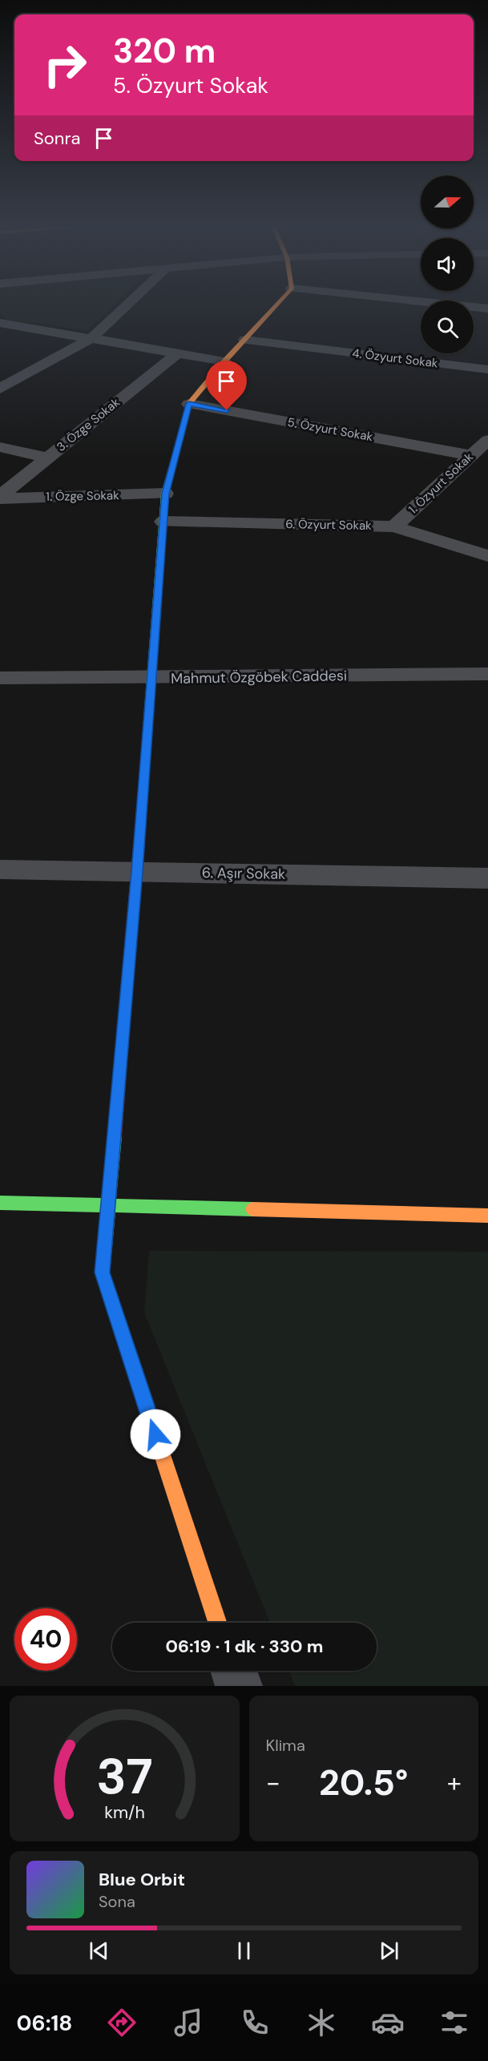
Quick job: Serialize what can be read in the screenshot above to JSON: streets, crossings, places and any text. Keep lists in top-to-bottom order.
{
  "streets": {
    "street": [
      "4. Özyurt Sokak",
      "3. Özge Sokak",
      "5. Özyurt Sokak",
      "1. Özyurt Sokak",
      "1. Özge Sokak",
      "6. Özyurt Sokak",
      "Mahmut Özgöbek Caddesi",
      "6. Aşır Sokak"
    ]
  },
  "crossings": [
    ["3. Özge Sokak", "1. Özge Sokak"],
    ["5. Özyurt Sokak", "1. Özyurt Sokak"],
    ["1. Özyurt Sokak", "6. Özyurt Sokak"]
  ],
  "north": "right",
  "page": {
    "turn": ["320 m", "5. Özyurt Sokak"],
    "then": "Sonra",
    "limit": "40",
    "trip": "06:19 · 1 dk · 330 m",
    "tile": "Klima",
    "heat": ["−", "20.5°", "+"],
    "song": ["Blue Orbit", "Sona"],
    "tabs": "06:18",
    "gauge": ["37", "km/h"]
  }
}
